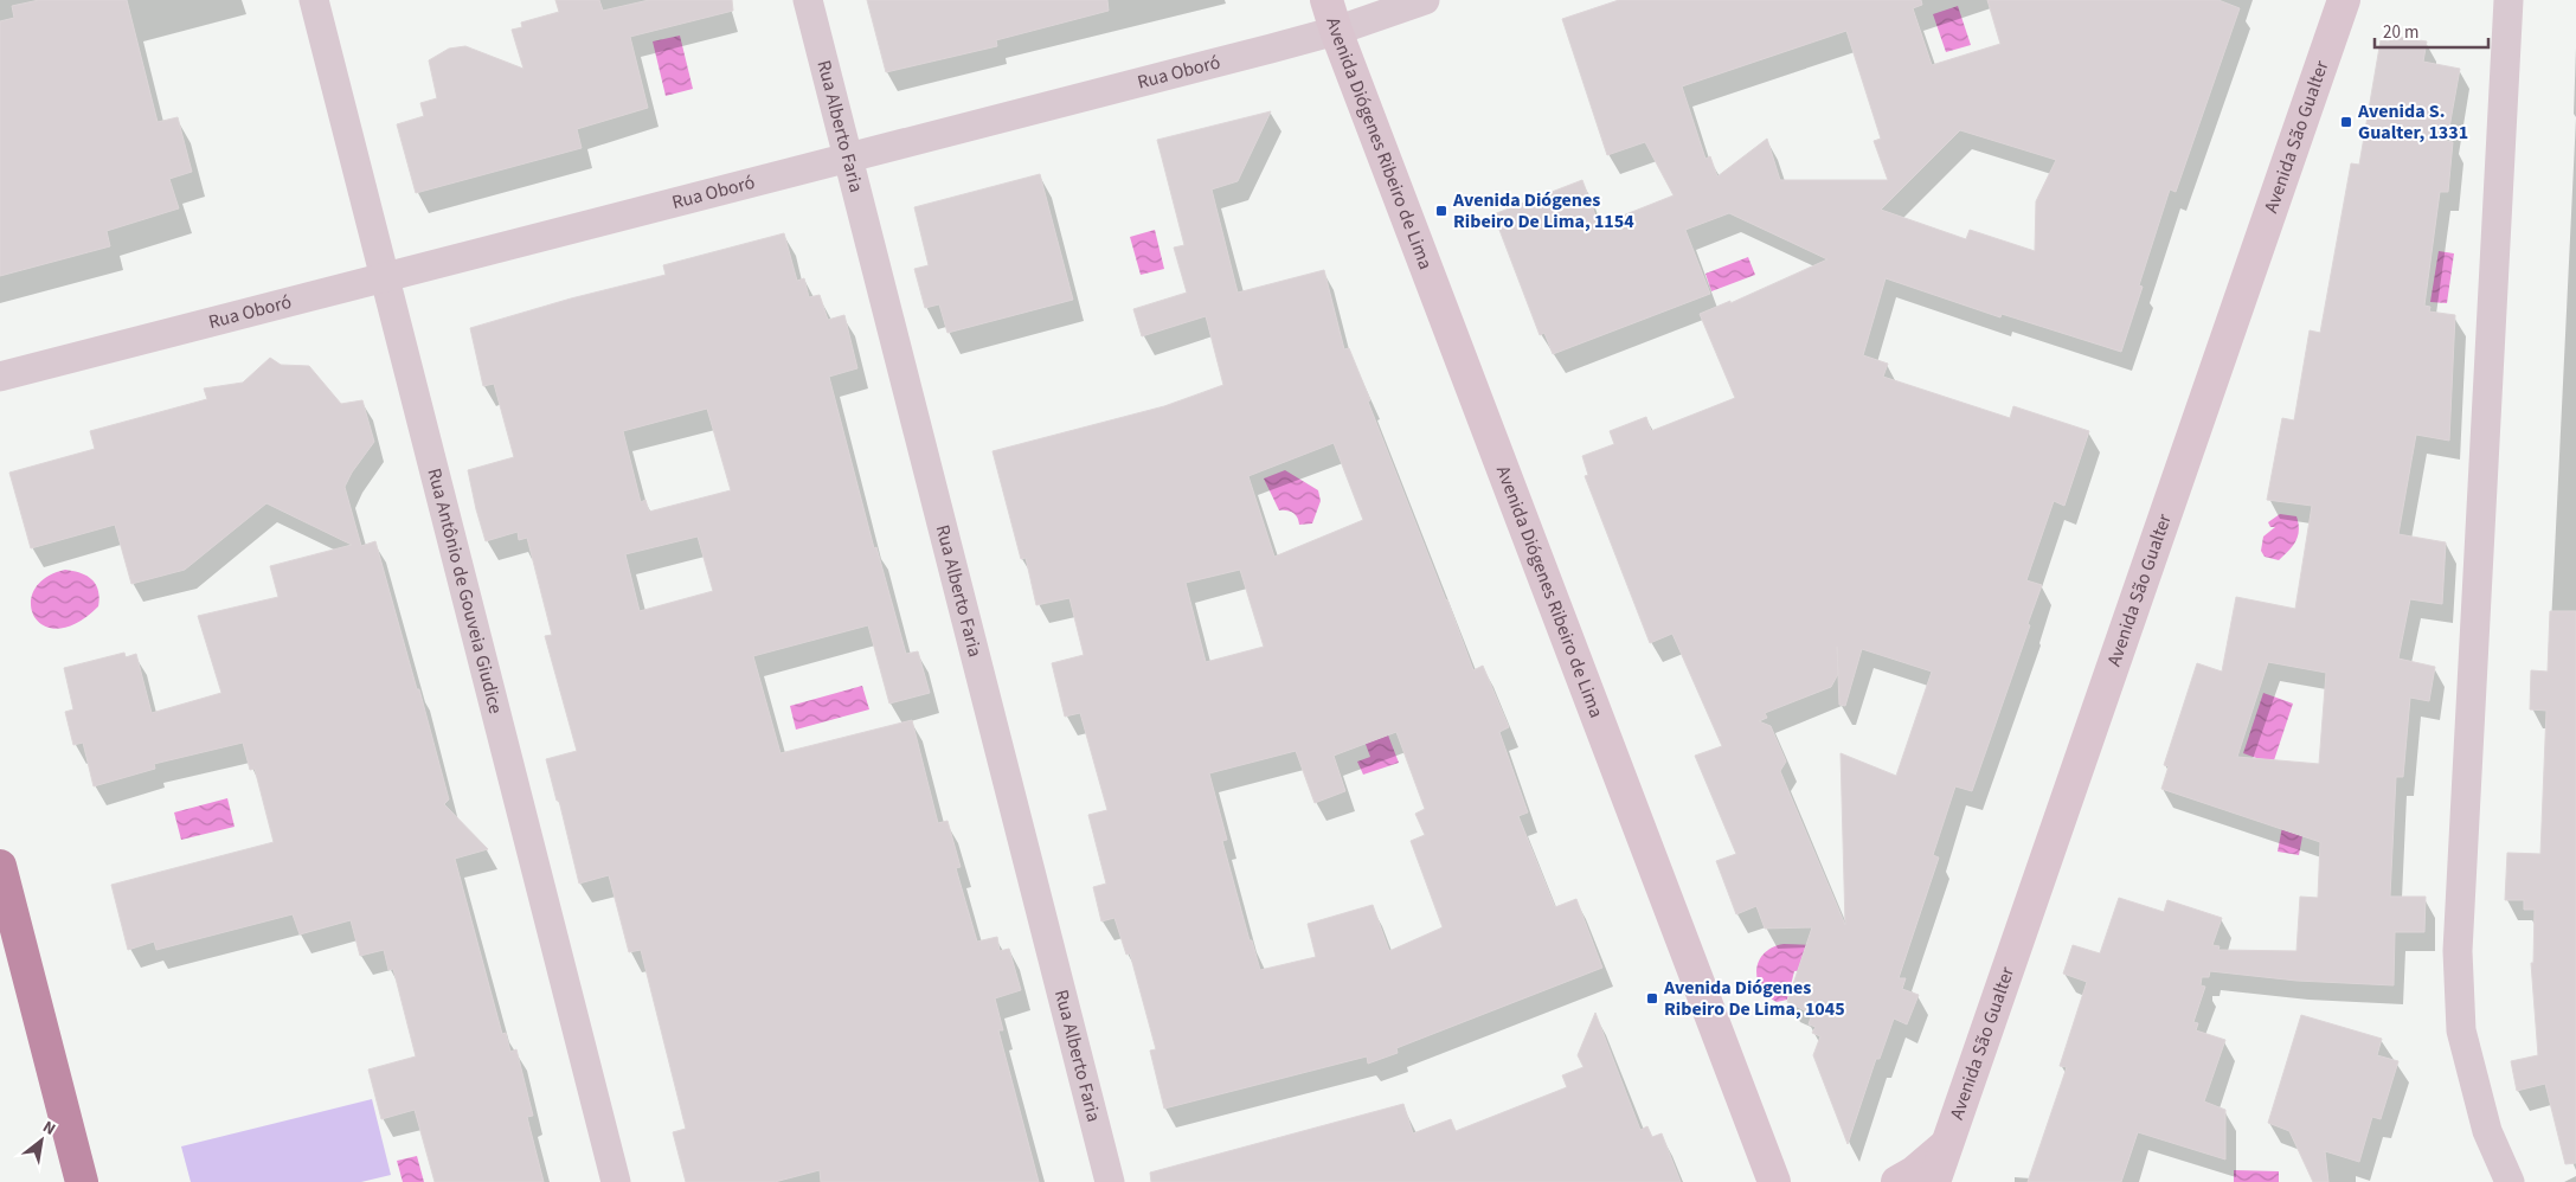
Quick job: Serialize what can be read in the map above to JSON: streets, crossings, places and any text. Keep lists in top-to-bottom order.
{
  "streets": {
    "main road": ["Avenida São Gualter", "Avenida Diógenes Ribeiro de Lima"],
    "street": ["Rua Oboró", "Rua Alberto Faria", "Rua Antônio de Gouveia Giudice"]
  },
  "crossings": [
    ["Rua Oboró", "Rua Alberto Faria"],
    ["Rua Oboró", "Avenida Diógenes Ribeiro de Lima"],
    ["Rua Oboró", "Rua Antônio de Gouveia Giudice"]
  ],
  "places": {
    "transit": ["Avenida S. Gualter, 1331", "Avenida Diógenes Ribeiro De Lima, 1154", "Avenida Diógenes Ribeiro De Lima, 1045"]
  },
  "scale_bar": "20 m",
  "north": "top right"
}
